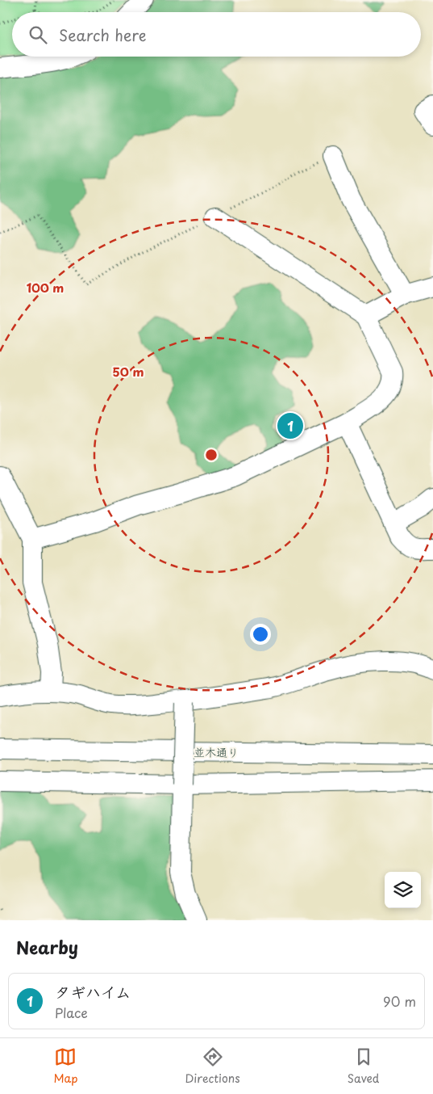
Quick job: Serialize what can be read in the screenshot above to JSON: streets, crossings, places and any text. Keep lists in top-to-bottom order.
{
  "streets": {
    "street": ["並木通り"]
  },
  "page": {
    "search": "Search here",
    "pins": "1",
    "heading": "Nearby",
    "list": [
      {
        "mark": "1",
        "name": "タギハイム",
        "note": "Place",
        "value": "90 m"
      }
    ],
    "nav": ["Map", "Directions", "Saved"]
  },
  "rings": ["100 m", "50 m"]
}
